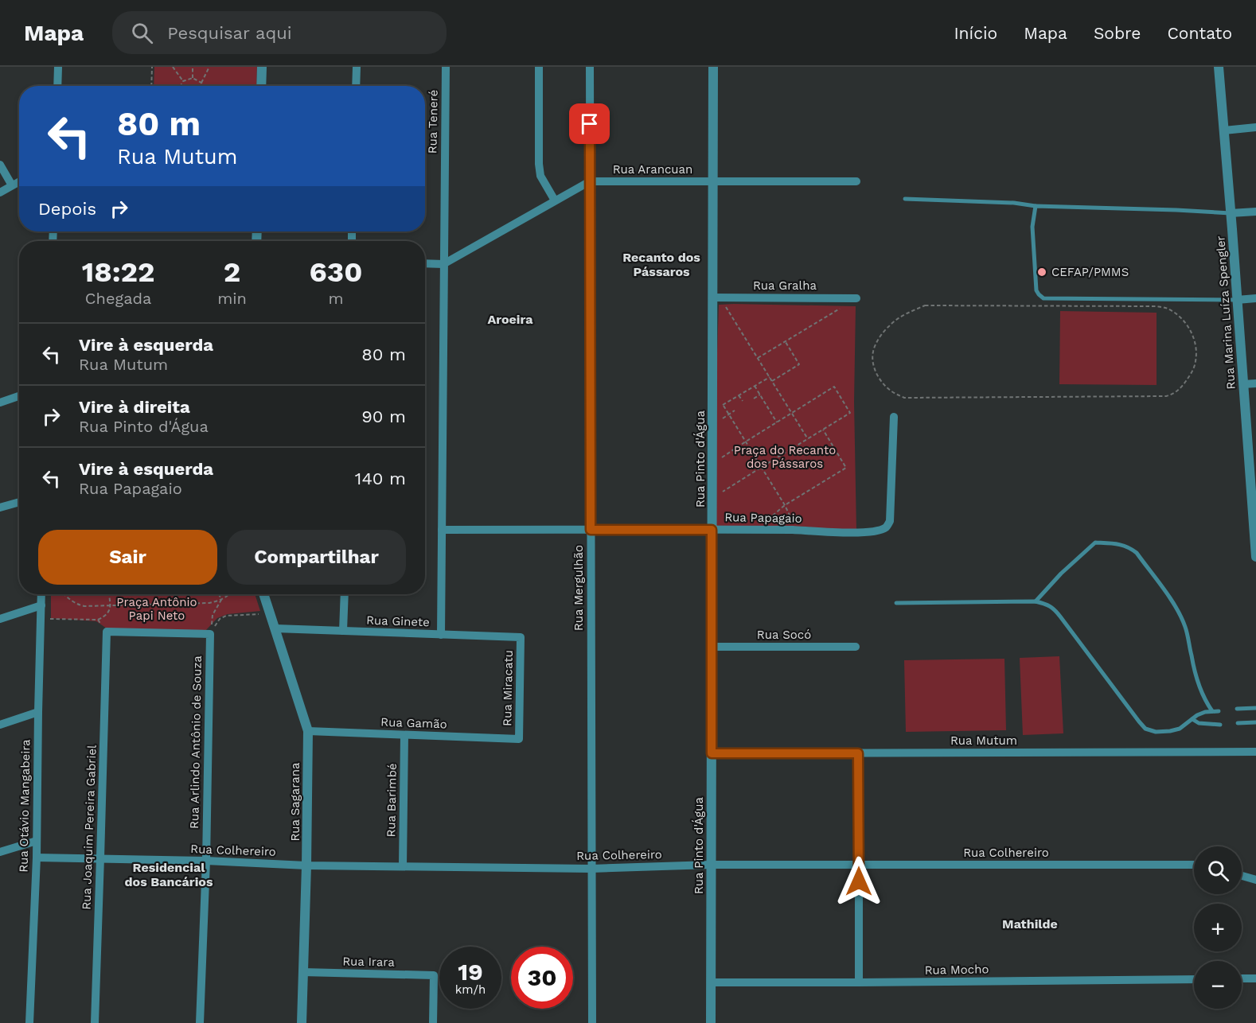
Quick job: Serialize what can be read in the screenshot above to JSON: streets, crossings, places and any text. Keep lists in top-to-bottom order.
{
  "streets": {
    "street": [
      "Rua Teneré",
      "Rua Arancuan",
      "Rua Gralha",
      "Rua Marina Luíza Spengler",
      "Rua Pinto d'Água",
      "Rua Papagaio",
      "Rua Mergulhão",
      "Rua Ginete",
      "Rua Socó",
      "Rua Miracatu",
      "Rua Gamão",
      "Rua Mutum",
      "Rua Arlindo Antônio de Souza",
      "Rua Barimbé",
      "Rua Sagarana",
      "Rua Otávio Mangabeira",
      "Rua Joaquim Pereira Gabriel",
      "Rua Colhereiro",
      "Rua Irara",
      "Rua Mocho"
    ]
  },
  "crossings": [
    ["Rua Teneré", "Rua Arancuan"],
    ["Rua Teneré", "Rua Papagaio"],
    ["Rua Teneré", "Rua Ginete"],
    ["Rua Arancuan", "Rua Pinto d'Água"],
    ["Rua Arancuan", "Rua Mergulhão"],
    ["Rua Gralha", "Rua Pinto d'Água"],
    ["Rua Pinto d'Água", "Rua Papagaio"],
    ["Rua Pinto d'Água", "Rua Socó"],
    ["Rua Pinto d'Água", "Rua Mutum"],
    ["Rua Pinto d'Água", "Rua Colhereiro"],
    ["Rua Pinto d'Água", "Rua Mocho"],
    ["Rua Papagaio", "Rua Mergulhão"],
    ["Rua Mergulhão", "Rua Colhereiro"],
    ["Rua Ginete", "Rua Miracatu"],
    ["Rua Ginete", "Rua Sagarana"],
    ["Rua Miracatu", "Rua Gamão"],
    ["Rua Gamão", "Rua Barimbé"],
    ["Rua Gamão", "Rua Sagarana"],
    ["Rua Arlindo Antônio de Souza", "Rua Colhereiro"],
    ["Rua Barimbé", "Rua Colhereiro"],
    ["Rua Sagarana", "Rua Colhereiro"],
    ["Rua Sagarana", "Rua Irara"],
    ["Rua Otávio Mangabeira", "Rua Colhereiro"],
    ["Rua Joaquim Pereira Gabriel", "Rua Colhereiro"]
  ],
  "districts": [
    "Recanto dos Pássaros",
    "Aroeira",
    "Residencial dos Bancários",
    "Mathilde"
  ],
  "parks": ["Praça do Recanto dos Pássaros", "Praça Antônio Papi Neto"],
  "places": ["CEFAP/PMMS"],
  "page": {
    "header": "Mapa",
    "search": "Pesquisar aqui",
    "nav": [
      "Início",
      "Mapa",
      "Sobre",
      "Contato"
    ],
    "turn": ["80 m", "Rua Mutum"],
    "then": "Depois",
    "eta": [
      "18:22",
      "Chegada",
      "2",
      "min",
      "630",
      "m"
    ],
    "list": [
      {
        "name": "Vire à esquerda",
        "note": "Rua Mutum",
        "value": "80 m"
      },
      {
        "name": "Vire à direita",
        "note": "Rua Pinto d'Água",
        "value": "90 m"
      },
      {
        "name": "Vire à esquerda",
        "note": "Rua Papagaio",
        "value": "140 m"
      }
    ],
    "buttons": ["Sair", "Compartilhar"],
    "map_buttons": ["+", "−"],
    "speed": "19 km/h",
    "limit": "30"
  }
}
